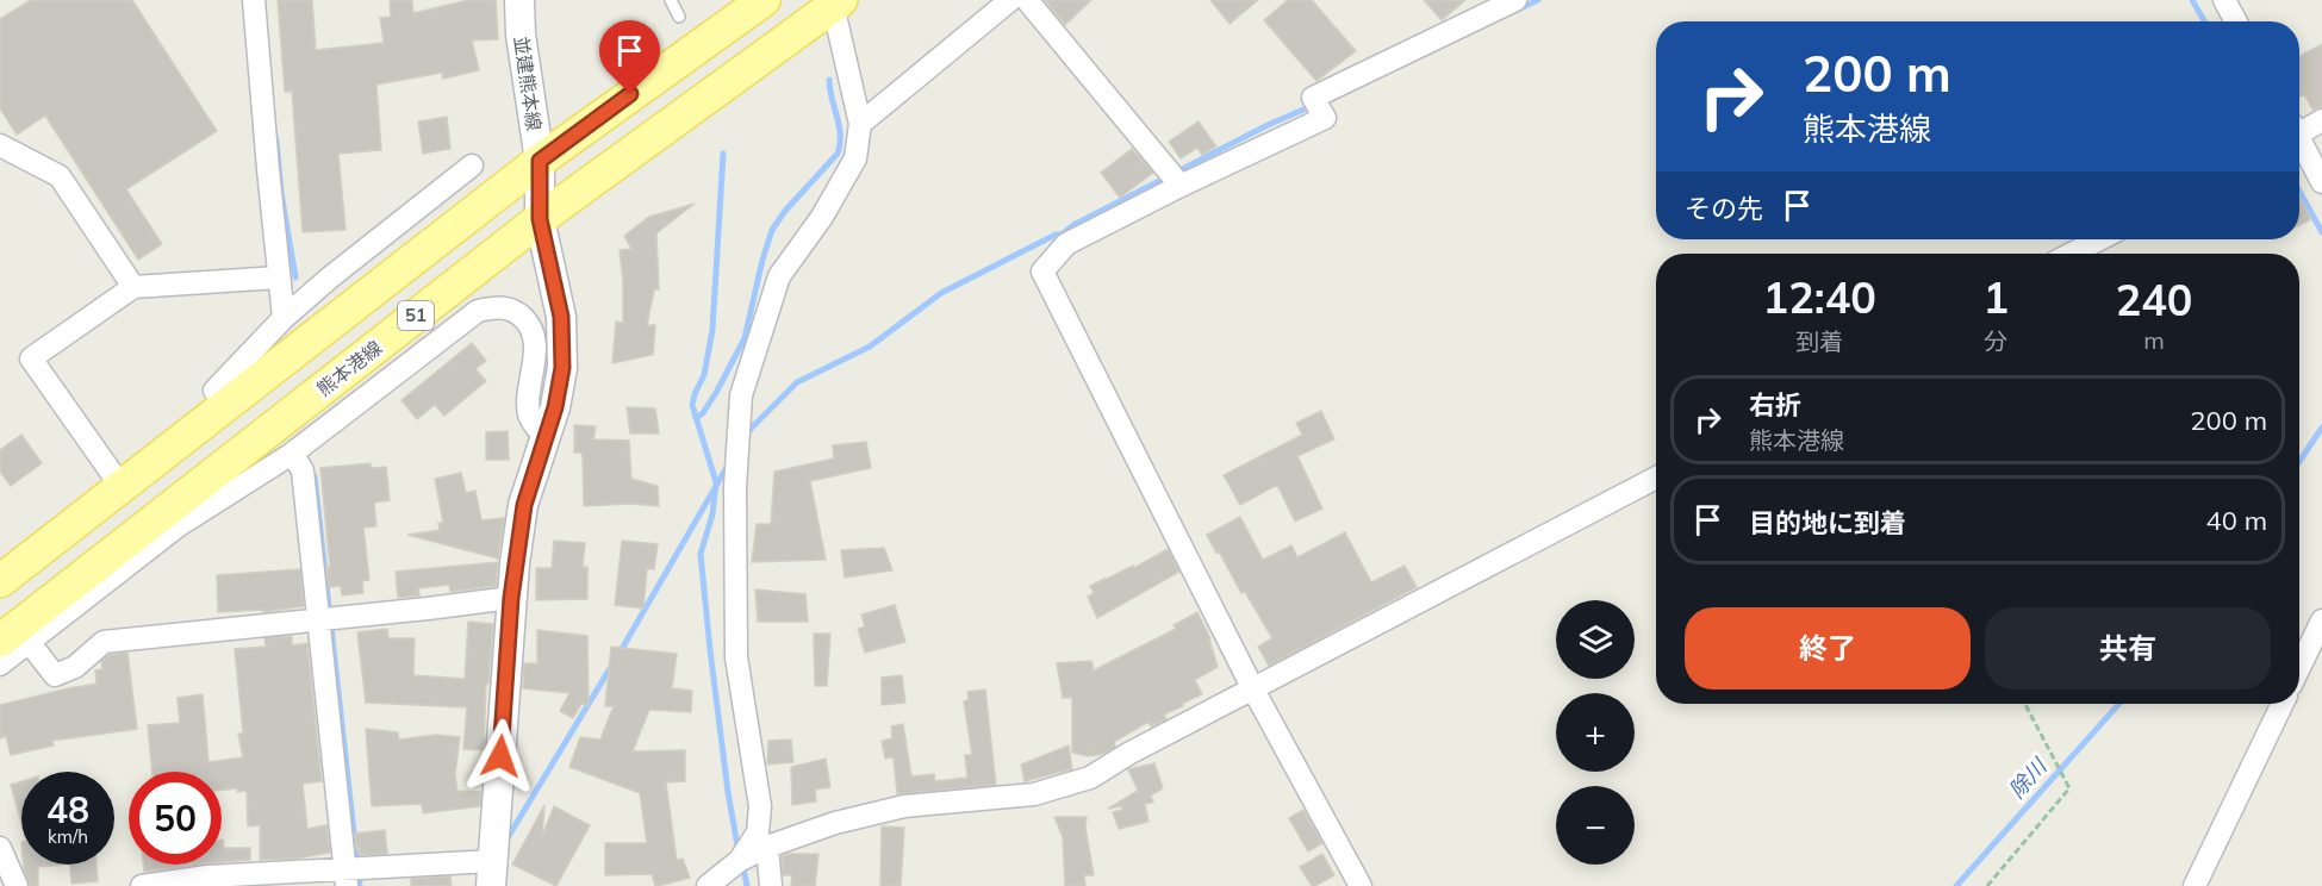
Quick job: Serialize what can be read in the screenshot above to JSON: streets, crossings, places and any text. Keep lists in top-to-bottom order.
{
  "streets": {
    "main road": ["並建熊本線", "51", "熊本港線"]
  },
  "crossings": [
    ["並建熊本線", "51"],
    ["並建熊本線", "熊本港線"]
  ],
  "water": ["除川"],
  "page": {
    "turn": ["200 m", "熊本港線"],
    "then": "その先",
    "eta": [
      "12:40",
      "到着",
      "1",
      "分",
      "240",
      "m"
    ],
    "list": [
      {
        "name": "右折",
        "note": "熊本港線",
        "value": "200 m"
      },
      {
        "name": "目的地に到着",
        "value": "40 m"
      }
    ],
    "buttons": ["終了", "共有"],
    "map_buttons": ["+", "−"],
    "speed": "48 km/h",
    "limit": "50"
  }
}
